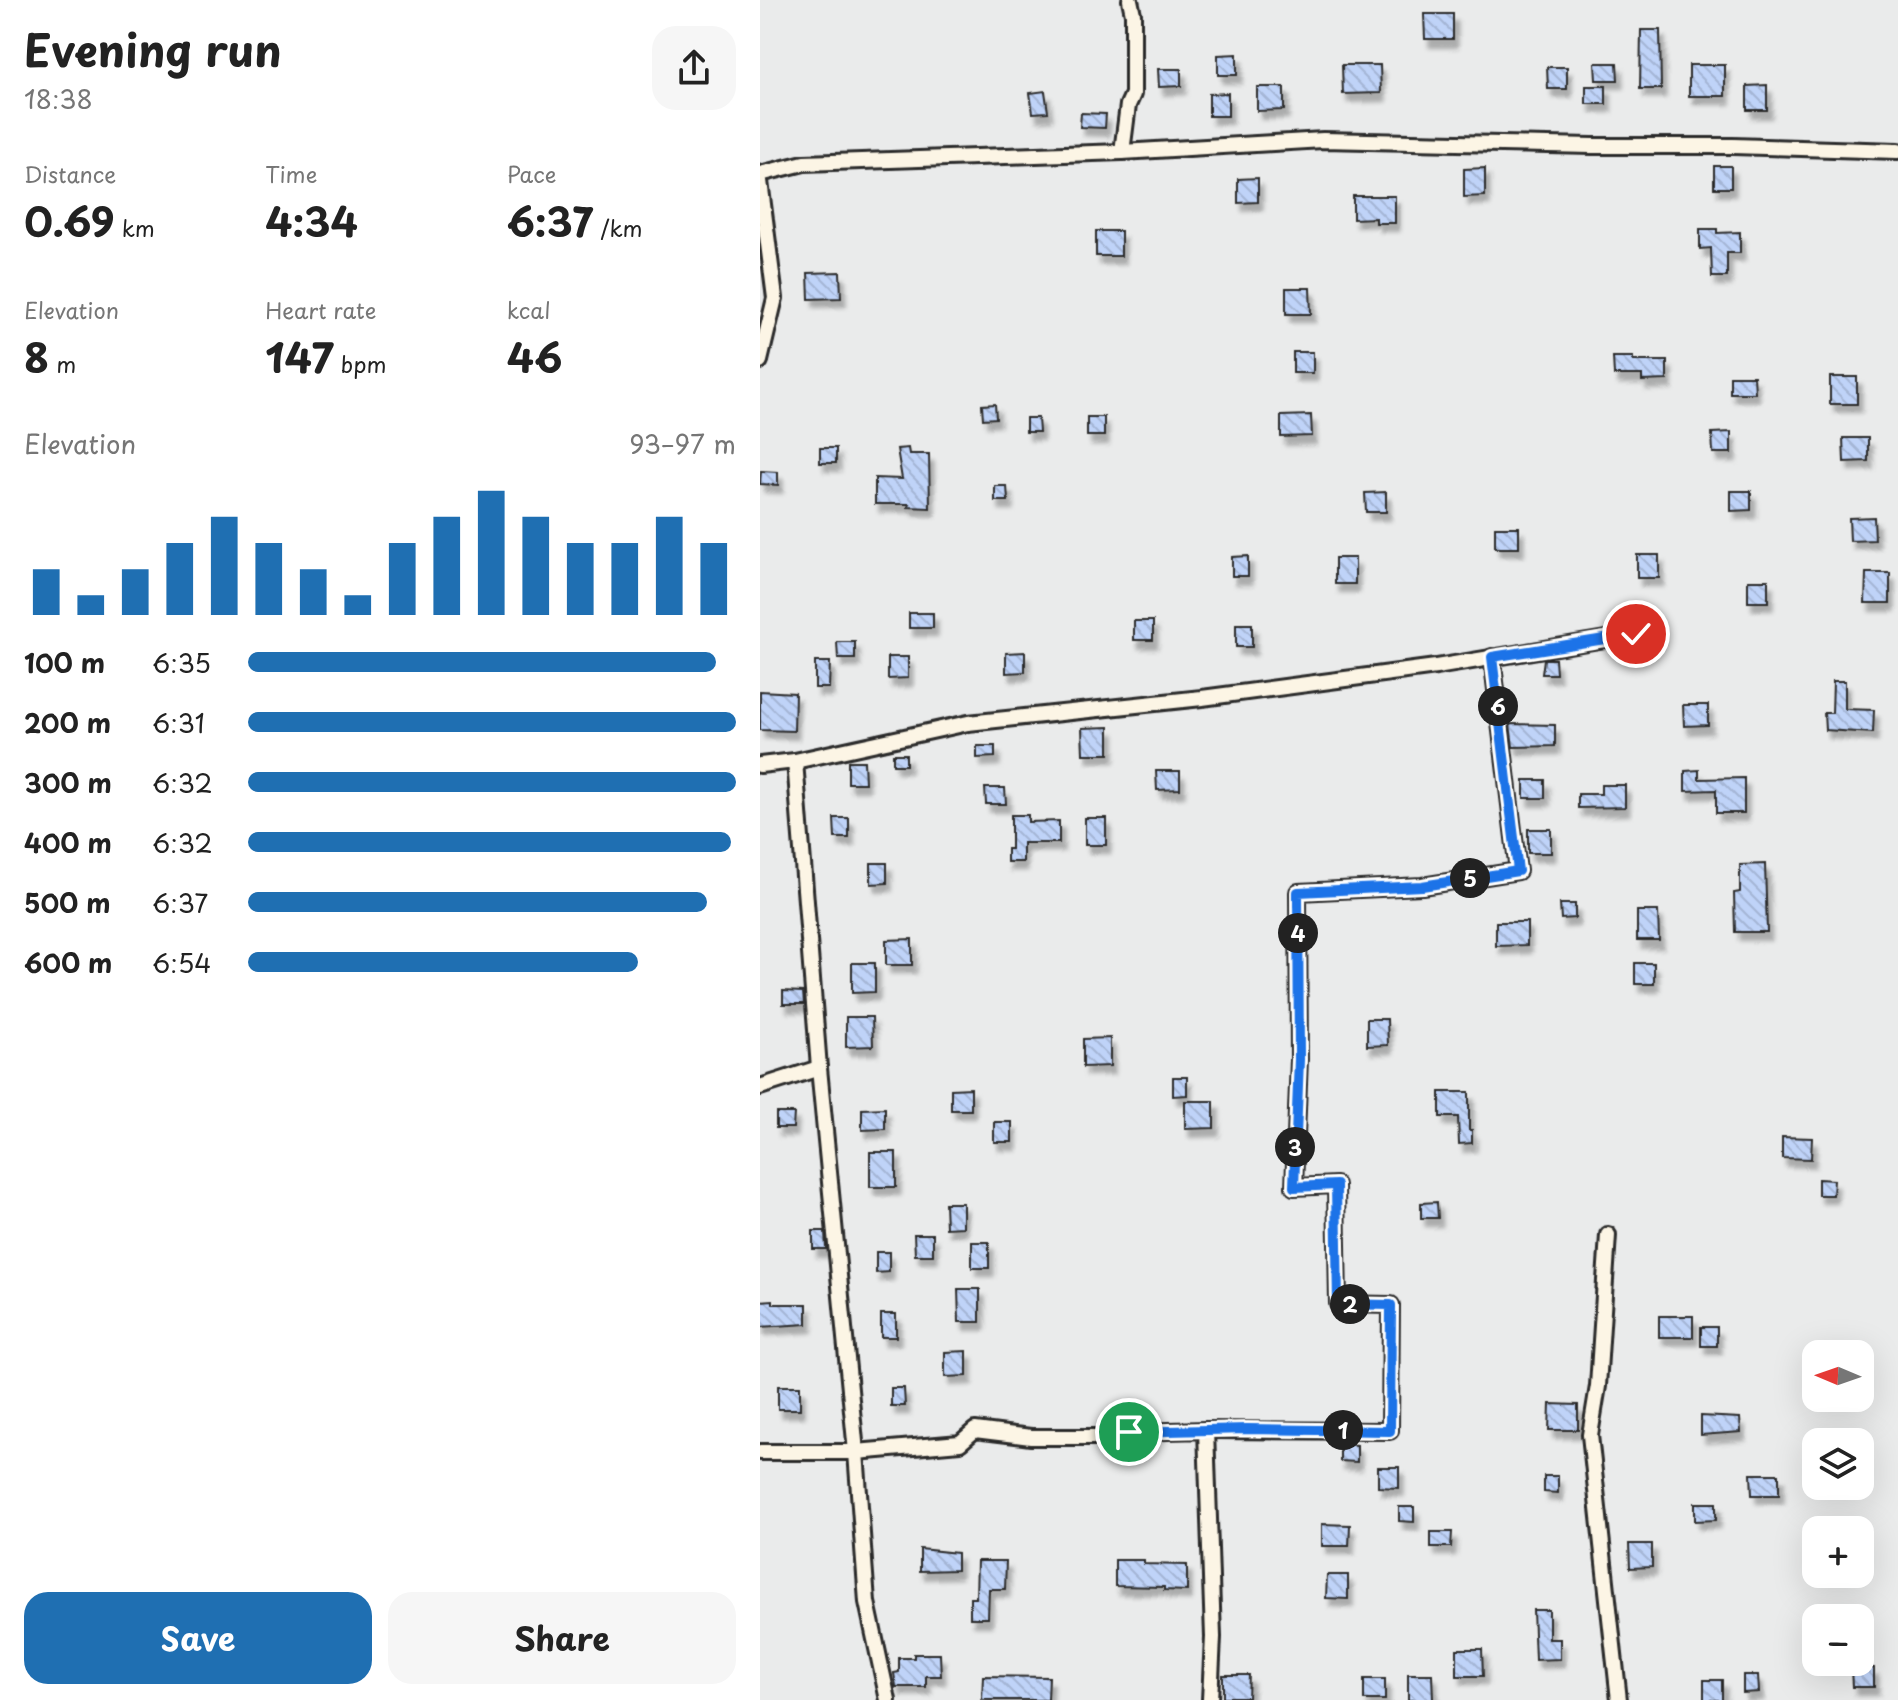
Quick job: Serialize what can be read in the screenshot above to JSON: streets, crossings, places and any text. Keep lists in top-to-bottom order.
{
  "north": "left",
  "page": {
    "heading": ["Evening run", "18:38"],
    "stats": [
      ["Distance", "0.69 km"],
      ["Time", "4:34"],
      ["Pace", "6:37 /km"],
      ["Elevation", "8 m"],
      ["Heart rate", "147 bpm"],
      ["kcal", "46"]
    ],
    "chart": ["Elevation", "93–97 m"],
    "list": [
      {
        "name": "100 m",
        "note": "6:35"
      },
      {
        "name": "200 m",
        "note": "6:31"
      },
      {
        "name": "300 m",
        "note": "6:32"
      },
      {
        "name": "400 m",
        "note": "6:32"
      },
      {
        "name": "500 m",
        "note": "6:37"
      },
      {
        "name": "600 m",
        "note": "6:54"
      }
    ],
    "pins": [
      "6",
      "5",
      "4",
      "3",
      "2",
      "1"
    ],
    "map_buttons": ["+", "−"],
    "buttons": ["Save", "Share"]
  }
}
